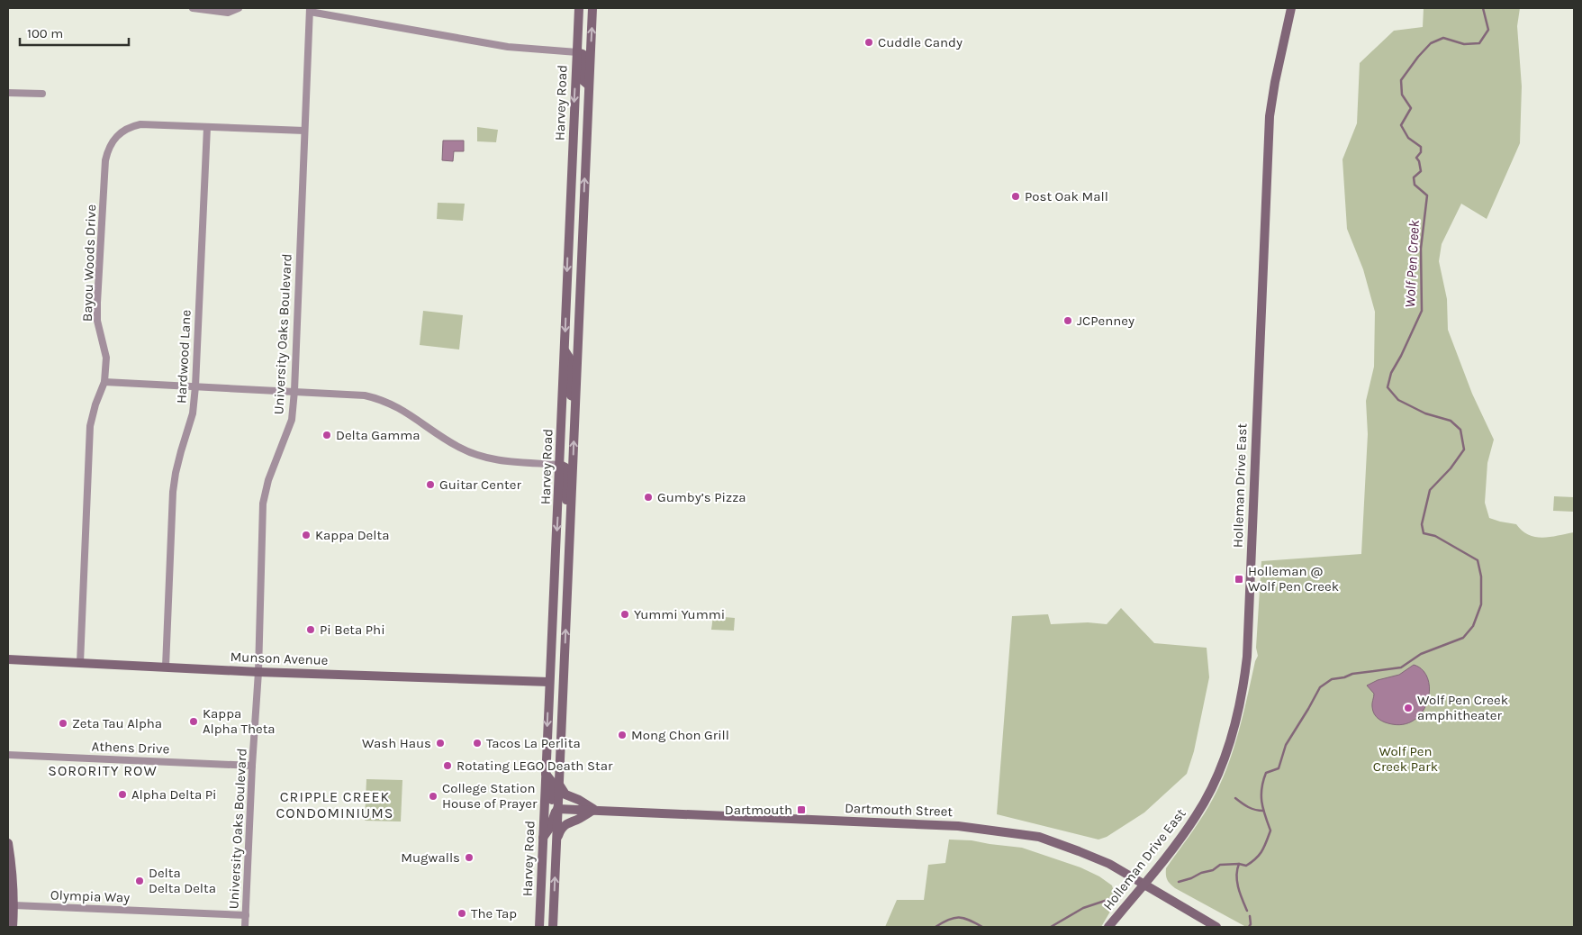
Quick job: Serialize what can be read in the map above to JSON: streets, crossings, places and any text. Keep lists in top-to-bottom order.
{
  "streets": {
    "street": [
      "Harvey Road",
      "Bayou Woods Drive",
      "University Oaks Boulevard",
      "Hardwood Lane",
      "Holleman Drive East",
      "Munson Avenue",
      "Athens Drive",
      "Dartmouth Street",
      "Olympia Way"
    ]
  },
  "crossings": [
    ["Harvey Road", "Munson Avenue"],
    ["Harvey Road", "Dartmouth Street"],
    ["Bayou Woods Drive", "University Oaks Boulevard"],
    ["Bayou Woods Drive", "Hardwood Lane"],
    ["Bayou Woods Drive", "Munson Avenue"],
    ["University Oaks Boulevard", "Munson Avenue"],
    ["University Oaks Boulevard", "Athens Drive"],
    ["University Oaks Boulevard", "Olympia Way"],
    ["Hardwood Lane", "Munson Avenue"],
    ["Holleman Drive East", "Dartmouth Street"]
  ],
  "districts": ["SORORITY ROW", "CRIPPLE CREEK CONDOMINIUMS"],
  "water": ["Wolf Pen Creek"],
  "parks": ["Wolf Pen Creek Park"],
  "places": {
    "other": [
      "Cuddle Candy",
      "Post Oak Mall",
      "JCPenney",
      "Delta Gamma",
      "Guitar Center",
      "Gumby’s Pizza",
      "Kappa Delta",
      "Yummi Yummi",
      "Pi Beta Phi",
      "Wolf Pen Creek amphitheater",
      "Kappa Alpha Theta",
      "Zeta Tau Alpha",
      "Mong Chon Grill",
      "Wash Haus",
      "Tacos La Perlita",
      "Rotating LEGO Death Star",
      "Alpha Delta Pi",
      "College Station House of Prayer",
      "Mugwalls",
      "Delta Delta Delta",
      "The Tap"
    ],
    "transit": ["Holleman @ Wolf Pen Creek", "Dartmouth"]
  },
  "scale_bar": "100 m"
}
